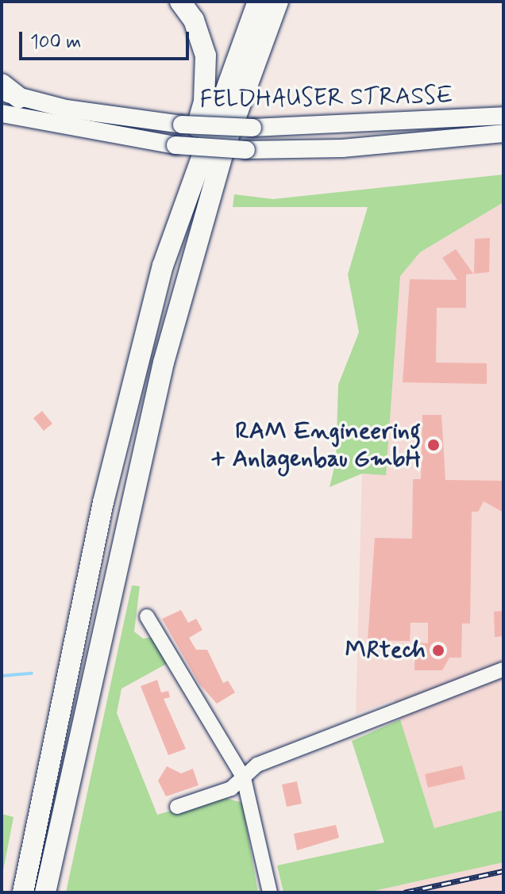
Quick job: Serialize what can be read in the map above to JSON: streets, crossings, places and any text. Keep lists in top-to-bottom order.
{
  "streets": {
    "main road": ["FELDHAUSER STRASSE"]
  },
  "places": ["RAM Engineering + Anlagenbau GmbH", "MRtech"],
  "scale_bar": "100 m"
}
